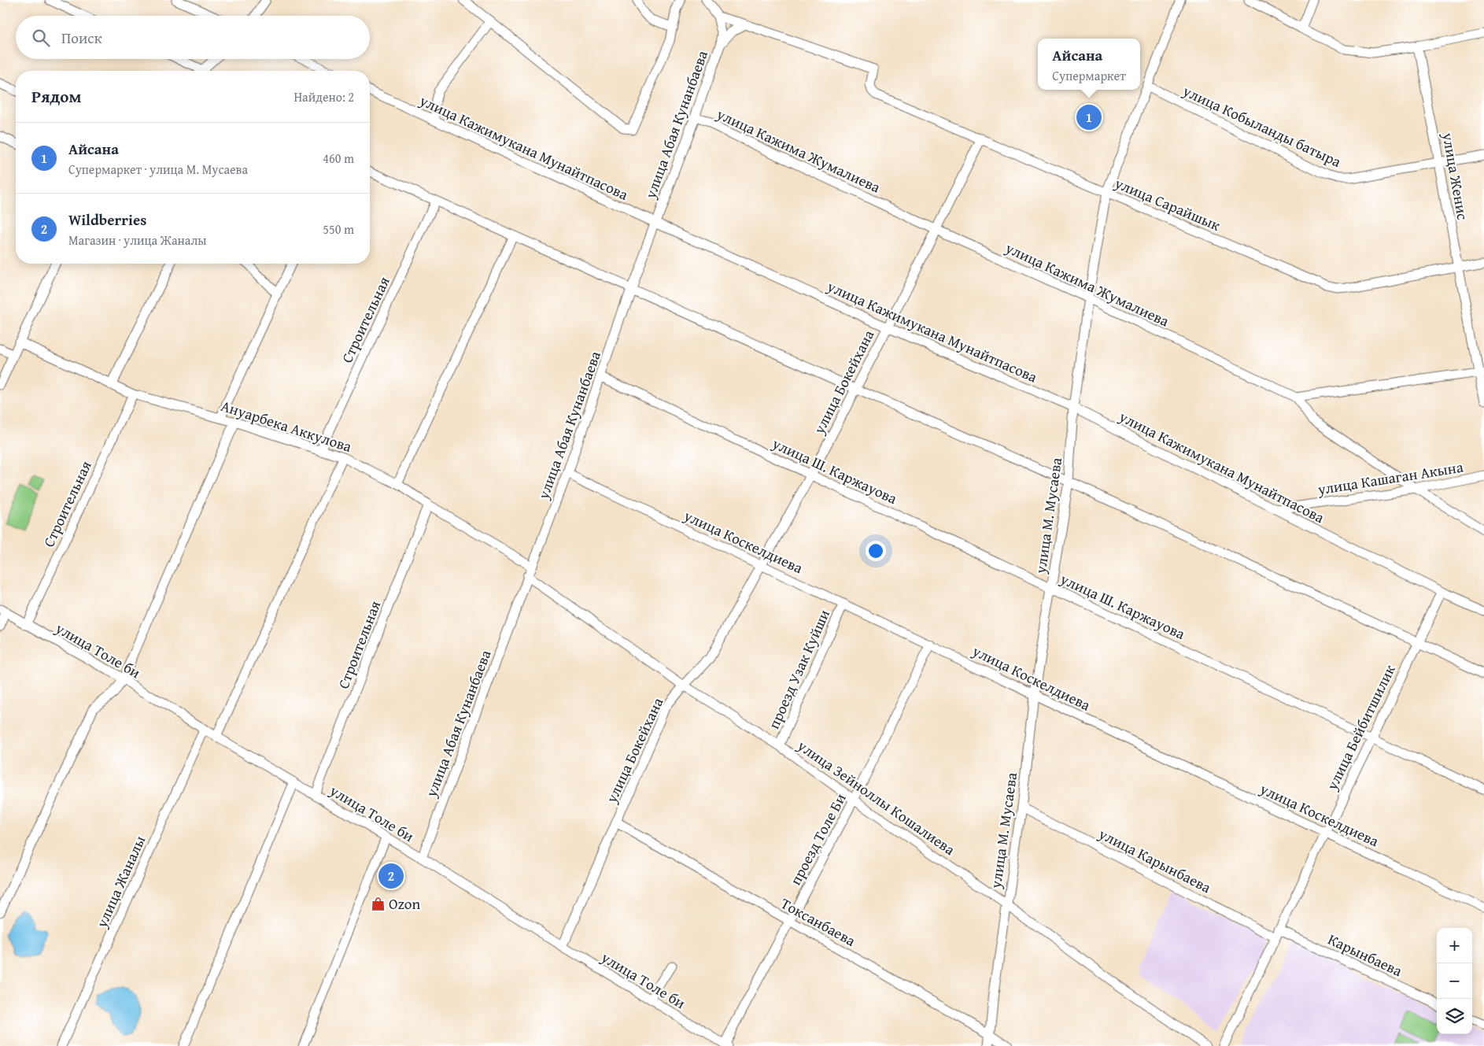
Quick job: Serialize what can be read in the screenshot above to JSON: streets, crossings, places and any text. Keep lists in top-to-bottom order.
{
  "streets": {
    "street": [
      "улица Абая Кунанбаева",
      "улица Кобыланды батыра",
      "улица Кажимукана Мунайтпасова",
      "улица Кажима Жумалиева",
      "улица Женис",
      "улица Сарайшык",
      "Строительная",
      "улица Бокейхана",
      "Ануарбека Аккулова",
      "улица Ш. Каржауова",
      "улица Кашаган Акына",
      "улица М. Мусаева",
      "улица Коскелдиева",
      "улица Толе би",
      "проезд Узак Куйши",
      "улица Бейбитшилик",
      "улица Зейноллы Кошалиева",
      "проезд Толе Би",
      "улица Карынбаева",
      "улица Жаналы",
      "Токсанбаева",
      "Карынбаева"
    ]
  },
  "crossings": [
    ["улица Абая Кунанбаева", "улица Кажимукана Мунайтпасова"],
    ["улица Абая Кунанбаева", "улица Кажима Жумалиева"],
    ["улица Абая Кунанбаева", "Ануарбека Аккулова"],
    ["улица Абая Кунанбаева", "улица Ш. Каржауова"],
    ["улица Абая Кунанбаева", "улица Коскелдиева"],
    ["улица Абая Кунанбаева", "улица Толе би"],
    ["улица Абая Кунанбаева", "улица Зейноллы Кошалиева"],
    ["улица Кобыланды батыра", "улица Женис"],
    ["улица Кобыланды батыра", "улица М. Мусаева"],
    ["улица Кажимукана Мунайтпасова", "улица Бокейхана"],
    ["улица Кажимукана Мунайтпасова", "улица Кашаган Акына"],
    ["улица Кажимукана Мунайтпасова", "улица М. Мусаева"],
    ["улица Кажимукана Мунайтпасова", "улица Бейбитшилик"],
    ["улица Кажима Жумалиева", "улица Бокейхана"],
    ["улица Кажима Жумалиева", "улица М. Мусаева"],
    ["улица Женис", "улица Сарайшык"],
    ["улица Сарайшык", "улица Бокейхана"],
    ["улица Сарайшык", "улица М. Мусаева"],
    ["Строительная", "Ануарбека Аккулова"],
    ["Строительная", "улица Толе би"],
    ["улица Бокейхана", "улица Ш. Каржауова"],
    ["улица Бокейхана", "улица Коскелдиева"],
    ["улица Бокейхана", "улица Толе би"],
    ["улица Бокейхана", "улица Зейноллы Кошалиева"],
    ["улица Бокейхана", "Токсанбаева"],
    ["улица Ш. Каржауова", "улица М. Мусаева"],
    ["улица Ш. Каржауова", "улица Бейбитшилик"],
    ["улица М. Мусаева", "улица Коскелдиева"],
    ["улица М. Мусаева", "улица Зейноллы Кошалиева"],
    ["улица М. Мусаева", "улица Карынбаева"],
    ["улица М. Мусаева", "Токсанбаева"],
    ["улица Коскелдиева", "проезд Узак Куйши"],
    ["улица Коскелдиева", "улица Бейбитшилик"],
    ["улица Коскелдиева", "проезд Толе Би"],
    ["улица Толе би", "проезд Толе Би"],
    ["улица Толе би", "улица Жаналы"],
    ["проезд Узак Куйши", "улица Зейноллы Кошалиева"],
    ["улица Бейбитшилик", "улица Карынбаева"],
    ["улица Бейбитшилик", "Карынбаева"],
    ["улица Зейноллы Кошалиева", "проезд Толе Би"],
    ["проезд Толе Би", "Токсанбаева"],
    ["улица Карынбаева", "Карынбаева"]
  ],
  "places": {
    "shop": ["Ozon"]
  },
  "page": {
    "search": "Поиск",
    "popup": ["Айсана", "Супермаркет"],
    "heading": ["Рядом", "Найдено: 2"],
    "pins": ["1", "2"],
    "list": [
      {
        "mark": "1",
        "name": "Айсана",
        "note": "Супермаркет · улица М. Мусаева",
        "value": "460 m"
      },
      {
        "mark": "2",
        "name": "Wildberries",
        "note": "Магазин · улица Жаналы",
        "value": "550 m"
      }
    ],
    "map_buttons": ["+", "−"]
  }
}
